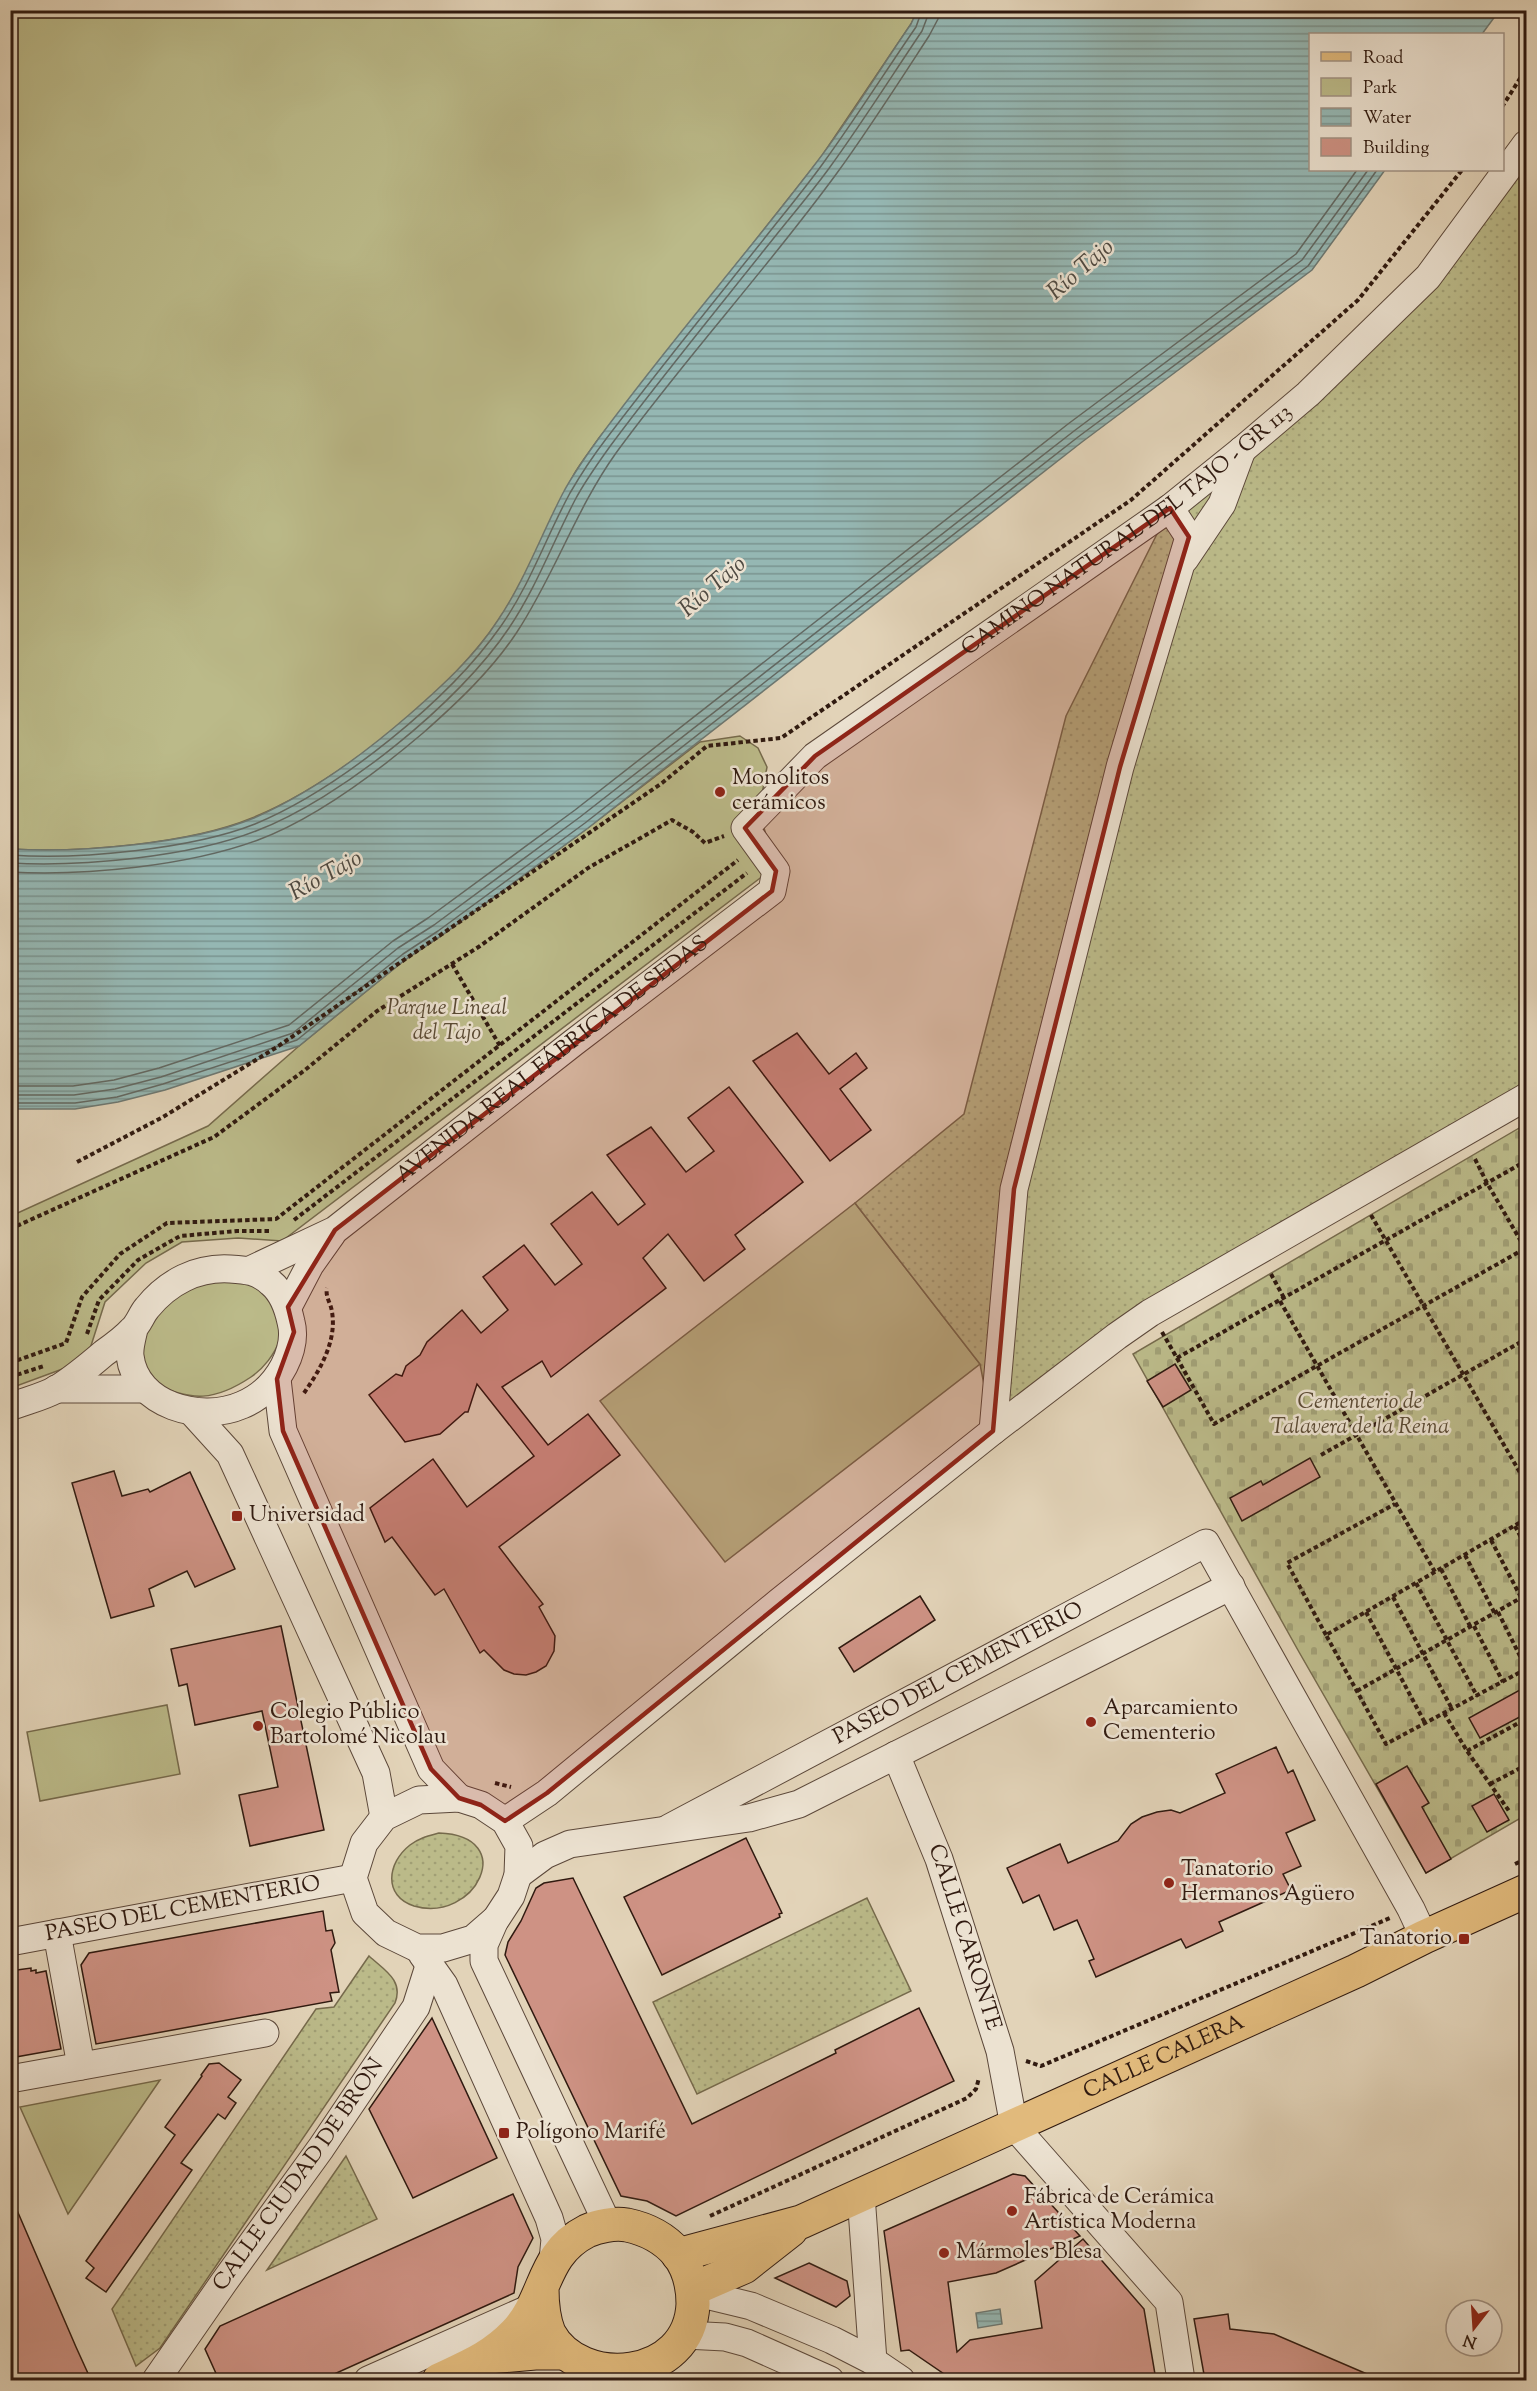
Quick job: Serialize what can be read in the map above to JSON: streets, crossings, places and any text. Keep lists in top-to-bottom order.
{
  "streets": {
    "main road": ["CALLE CALERA"],
    "street": [
      "CAMINO NATURAL DEL TAJO - GR 113",
      "AVENIDA REAL FÁBRICA DE SEDAS",
      "PASEO DEL CEMENTERIO",
      "CALLE CARONTE",
      "CALLE CIUDAD DE BRON"
    ]
  },
  "crossings": [
    ["CAMINO NATURAL DEL TAJO - GR 113", "AVENIDA REAL FÁBRICA DE SEDAS"],
    ["PASEO DEL CEMENTERIO", "CALLE CARONTE"],
    ["PASEO DEL CEMENTERIO", "CALLE CALERA"],
    ["PASEO DEL CEMENTERIO", "CALLE CIUDAD DE BRON"],
    ["CALLE CARONTE", "CALLE CALERA"]
  ],
  "water": ["Río Tajo"],
  "parks": ["Parque Lineal del Tajo", "Cementerio de Talavera de la Reina"],
  "places": {
    "other": [
      "Monolitos cerámicos",
      "Aparcamiento Cementerio",
      "Colegio Público Bartolomé Nicolau",
      "Tanatorio Hermanos Agüero",
      "Fábrica de Cerámica Artística Moderna",
      "Mármoles Blesa"
    ],
    "transit": ["Universidad", "Tanatorio", "Polígono Marifé"]
  },
  "legend": [
    "Road",
    "Park",
    "Water",
    "Building"
  ],
  "north": "bottom"
}
